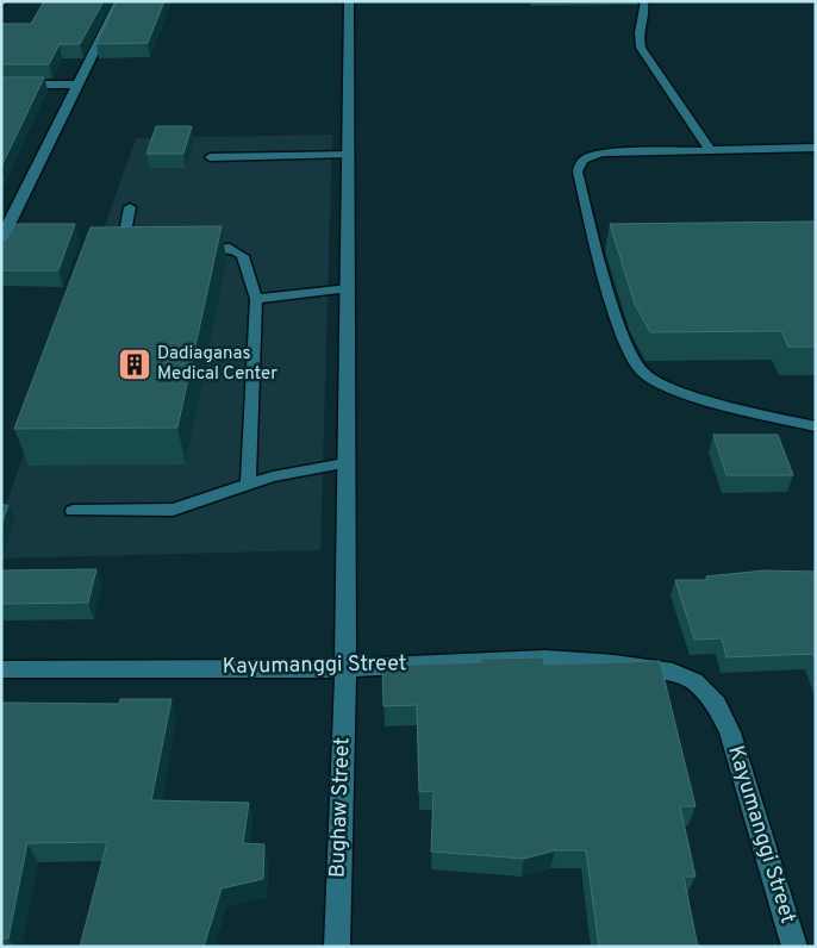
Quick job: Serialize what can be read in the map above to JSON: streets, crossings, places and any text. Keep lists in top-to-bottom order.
{
  "streets": {
    "street": ["Kayumanggi Street", "Bughaw Street"]
  },
  "crossings": [
    ["Kayumanggi Street", "Bughaw Street"]
  ],
  "places": {
    "building": ["Dadiaganas Medical Center"]
  }
}
